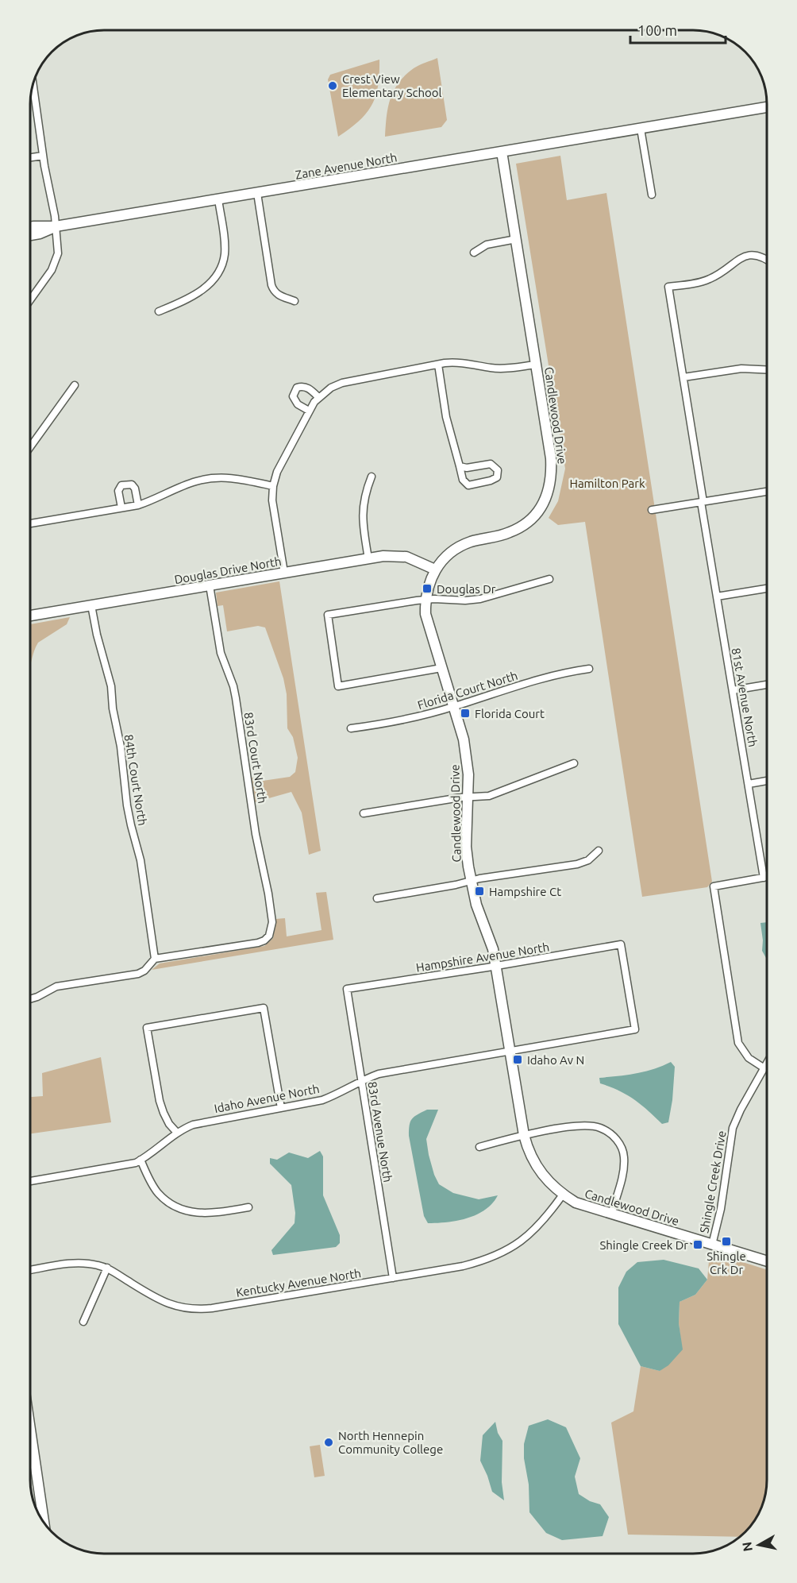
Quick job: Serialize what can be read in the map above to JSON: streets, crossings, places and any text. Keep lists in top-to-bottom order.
{
  "streets": {
    "street": [
      "Zane Avenue North",
      "Candlewood Drive",
      "Douglas Drive North",
      "Florida Court North",
      "81st Avenue North",
      "83rd Court North",
      "84th Court North",
      "Hampshire Avenue North",
      "Idaho Avenue North",
      "83rd Avenue North",
      "Shingle Creek Drive",
      "Kentucky Avenue North"
    ]
  },
  "crossings": [
    ["Zane Avenue North", "Candlewood Drive"],
    ["Candlewood Drive", "Douglas Drive North"],
    ["Candlewood Drive", "Florida Court North"],
    ["Candlewood Drive", "Hampshire Avenue North"],
    ["Candlewood Drive", "Idaho Avenue North"],
    ["Candlewood Drive", "Shingle Creek Drive"],
    ["Candlewood Drive", "Kentucky Avenue North"],
    ["Douglas Drive North", "83rd Court North"],
    ["Douglas Drive North", "84th Court North"],
    ["83rd Court North", "84th Court North"],
    ["Hampshire Avenue North", "Idaho Avenue North"],
    ["Hampshire Avenue North", "83rd Avenue North"],
    ["Idaho Avenue North", "83rd Avenue North"],
    ["83rd Avenue North", "Kentucky Avenue North"]
  ],
  "parks": ["Hamilton Park"],
  "places": {
    "other": ["Crest View Elementary School", "North Hennepin Community College"],
    "transit": [
      "Douglas Dr",
      "Florida Court",
      "Hampshire Ct",
      "Idaho Av N",
      "Shingle Crk Dr",
      "Shingle Creek Dr"
    ]
  },
  "scale_bar": "100 m",
  "north": "left"
}
